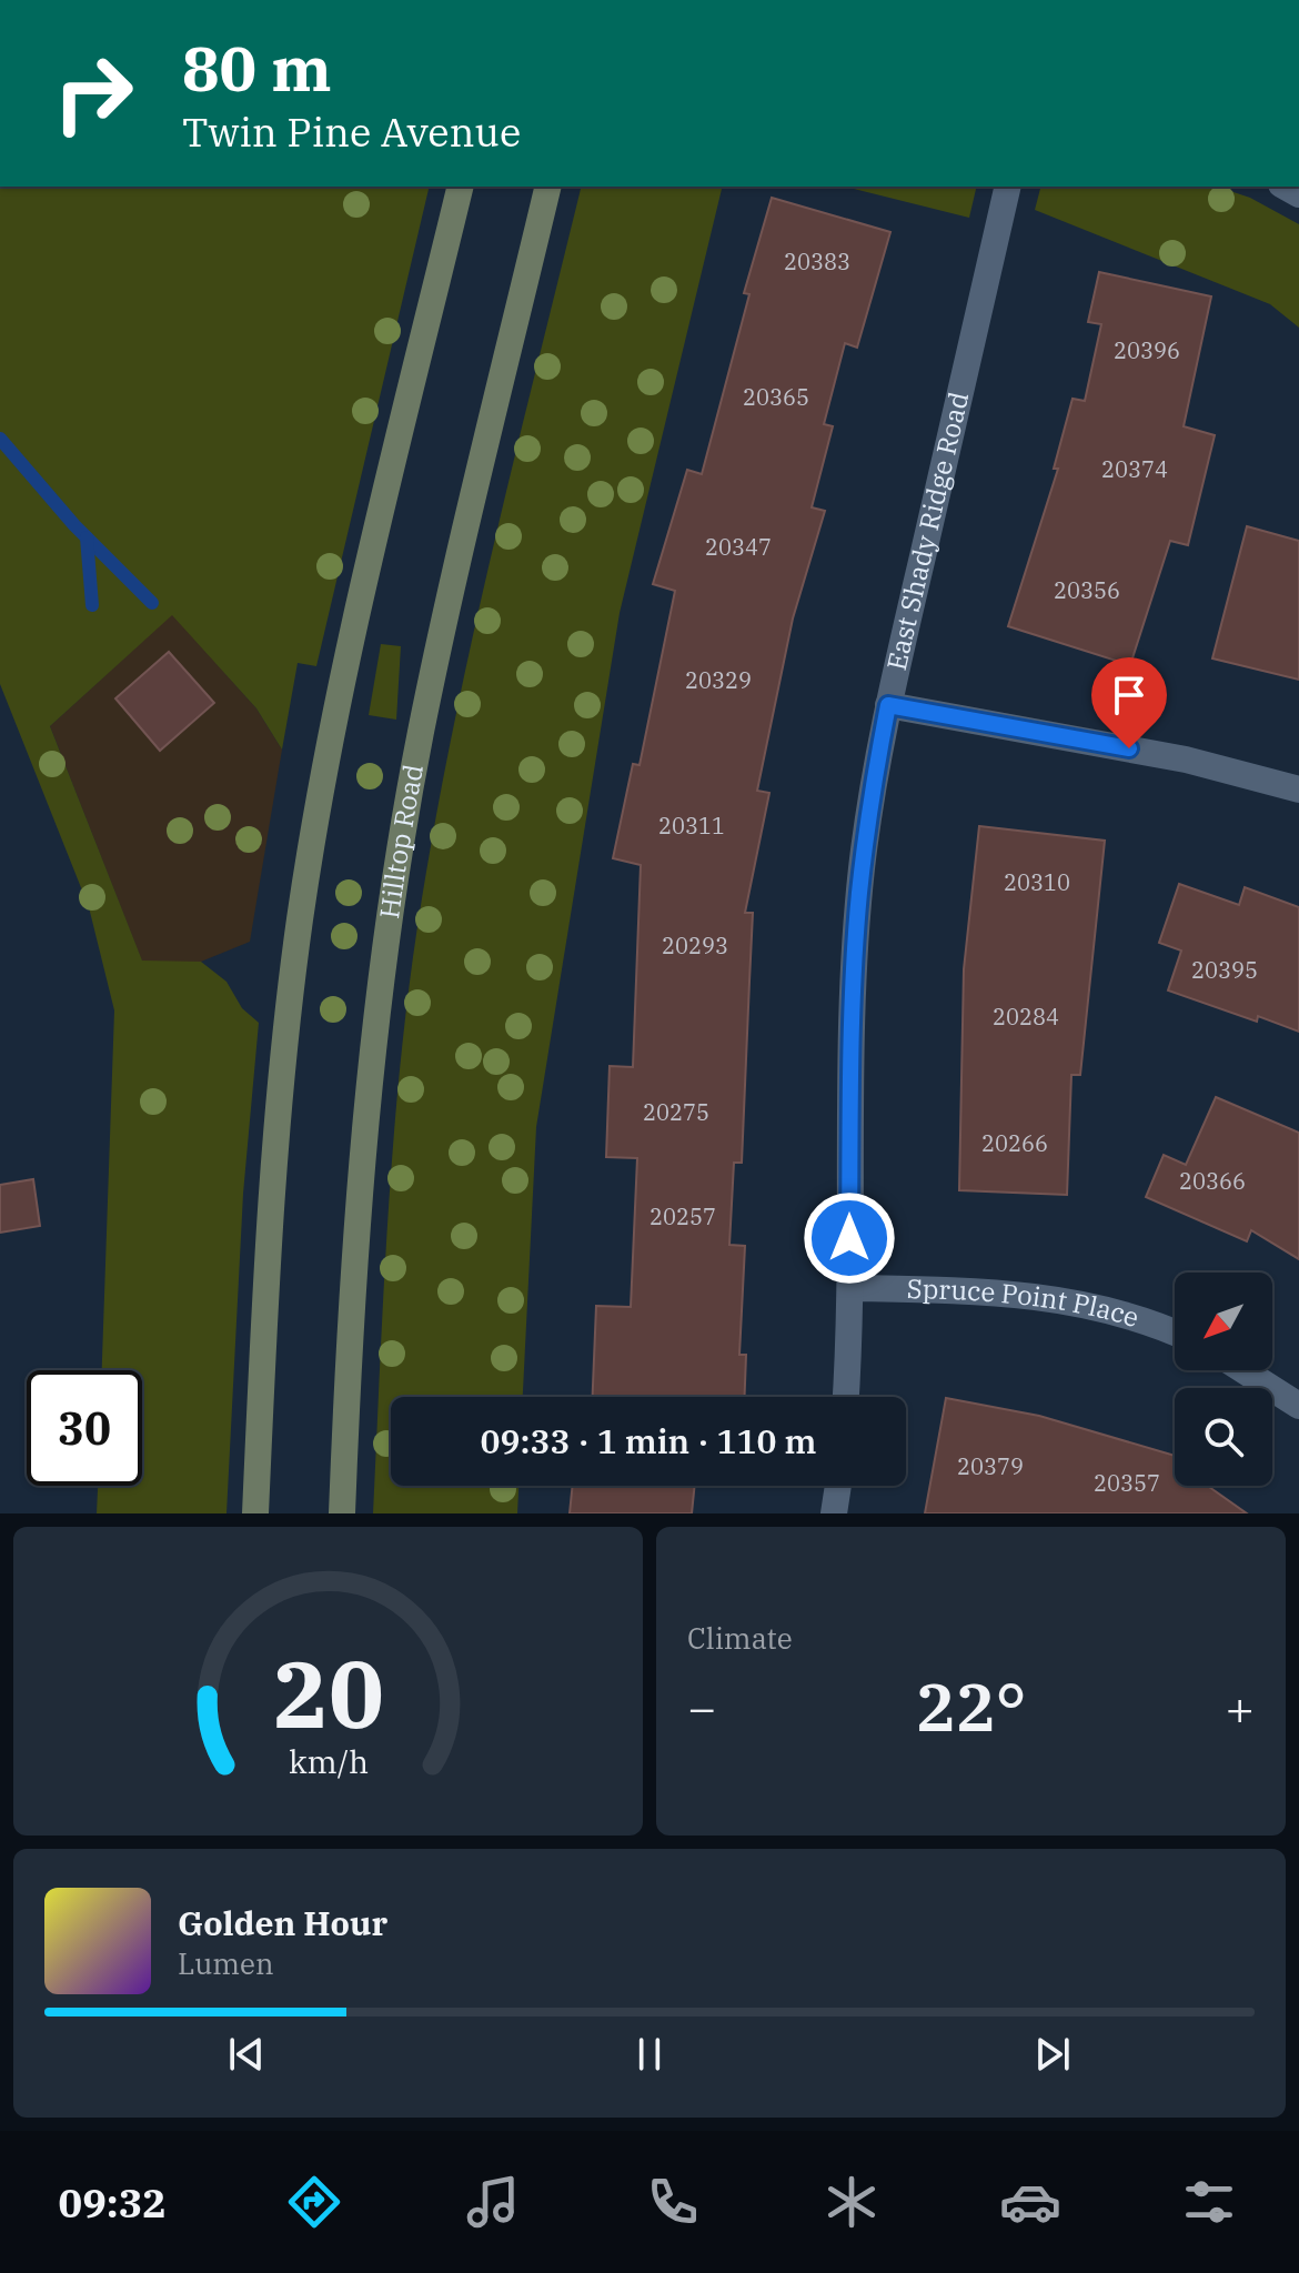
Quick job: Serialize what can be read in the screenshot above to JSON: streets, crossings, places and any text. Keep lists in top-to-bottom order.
{
  "streets": {
    "main road": ["Hilltop Road"],
    "street": ["East Shady Ridge Road", "Spruce Point Place"]
  },
  "crossings": [
    ["East Shady Ridge Road", "Spruce Point Place"]
  ],
  "house_numbers": [
    "20383",
    "20396",
    "20365",
    "20374",
    "20347",
    "20356",
    "20329",
    "20311",
    "20310",
    "20293",
    "20395",
    "20284",
    "20275",
    "20266",
    "20366",
    "20257",
    "20379",
    "20357"
  ],
  "north": "bottom left",
  "page": {
    "turn": ["80 m", "Twin Pine Avenue"],
    "limit": "30",
    "trip": "09:33 · 1 min · 110 m",
    "tile": "Climate",
    "heat": ["−", "22°", "+"],
    "song": ["Golden Hour", "Lumen"],
    "tabs": "09:32",
    "gauge": ["20", "km/h"]
  }
}
